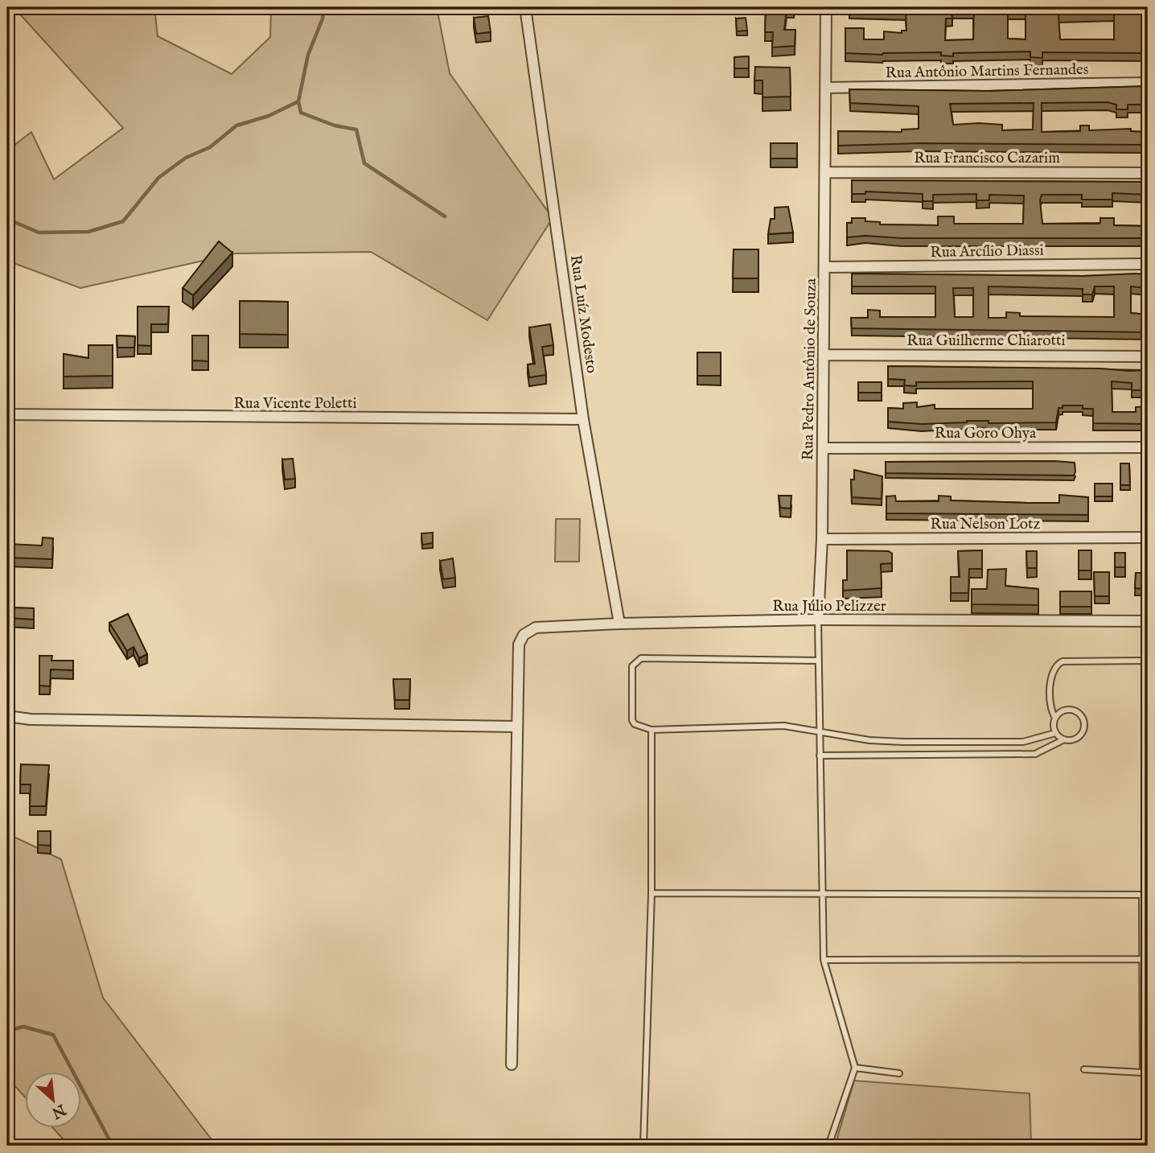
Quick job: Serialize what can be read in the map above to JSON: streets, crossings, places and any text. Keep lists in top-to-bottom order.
{
  "streets": {
    "street": [
      "Rua Antônio Martins Fernandes",
      "Rua Francisco Cazarim",
      "Rua Arcílio Diassi",
      "Rua Luíz Modesto",
      "Rua Guilherme Chiarotti",
      "Rua Pedro Antônio de Souza",
      "Rua Vicente Poletti",
      "Rua Goro Ohya",
      "Rua Nelson Lotz",
      "Rua Júlio Pelizzer"
    ]
  },
  "crossings": [
    ["Rua Antônio Martins Fernandes", "Rua Pedro Antônio de Souza"],
    ["Rua Francisco Cazarim", "Rua Pedro Antônio de Souza"],
    ["Rua Arcílio Diassi", "Rua Pedro Antônio de Souza"],
    ["Rua Luíz Modesto", "Rua Vicente Poletti"],
    ["Rua Luíz Modesto", "Rua Júlio Pelizzer"],
    ["Rua Guilherme Chiarotti", "Rua Pedro Antônio de Souza"],
    ["Rua Pedro Antônio de Souza", "Rua Goro Ohya"],
    ["Rua Pedro Antônio de Souza", "Rua Nelson Lotz"],
    ["Rua Pedro Antônio de Souza", "Rua Júlio Pelizzer"]
  ],
  "north": "bottom right"
}
